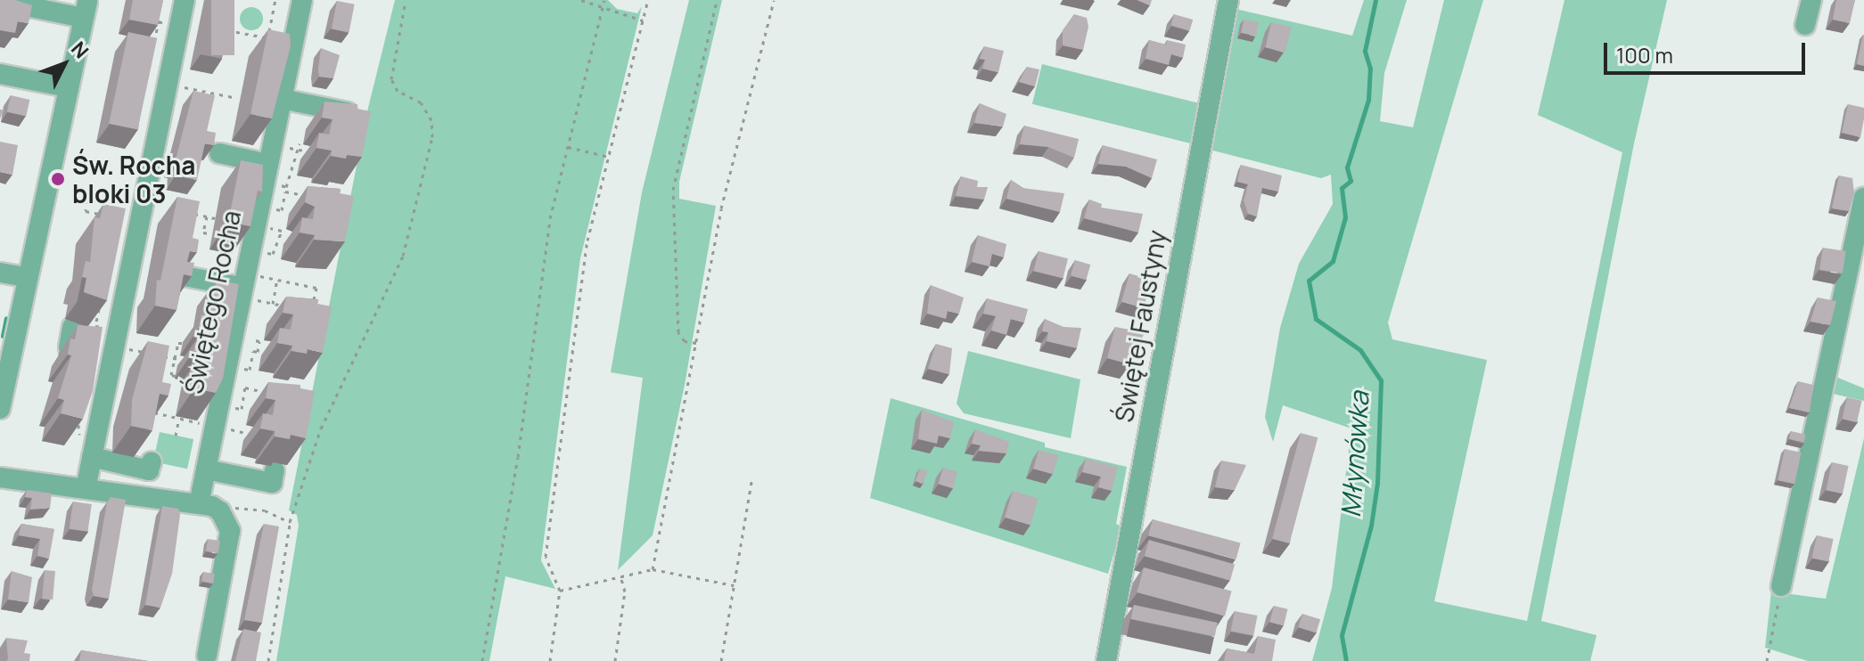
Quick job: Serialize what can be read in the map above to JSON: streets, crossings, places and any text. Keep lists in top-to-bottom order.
{
  "streets": {
    "street": ["Świętego Rocha", "Świętej Faustyny"]
  },
  "water": ["Młynówka"],
  "places": ["Św. Rocha bloki 03"],
  "scale_bar": "100 m",
  "north": "top right"
}
